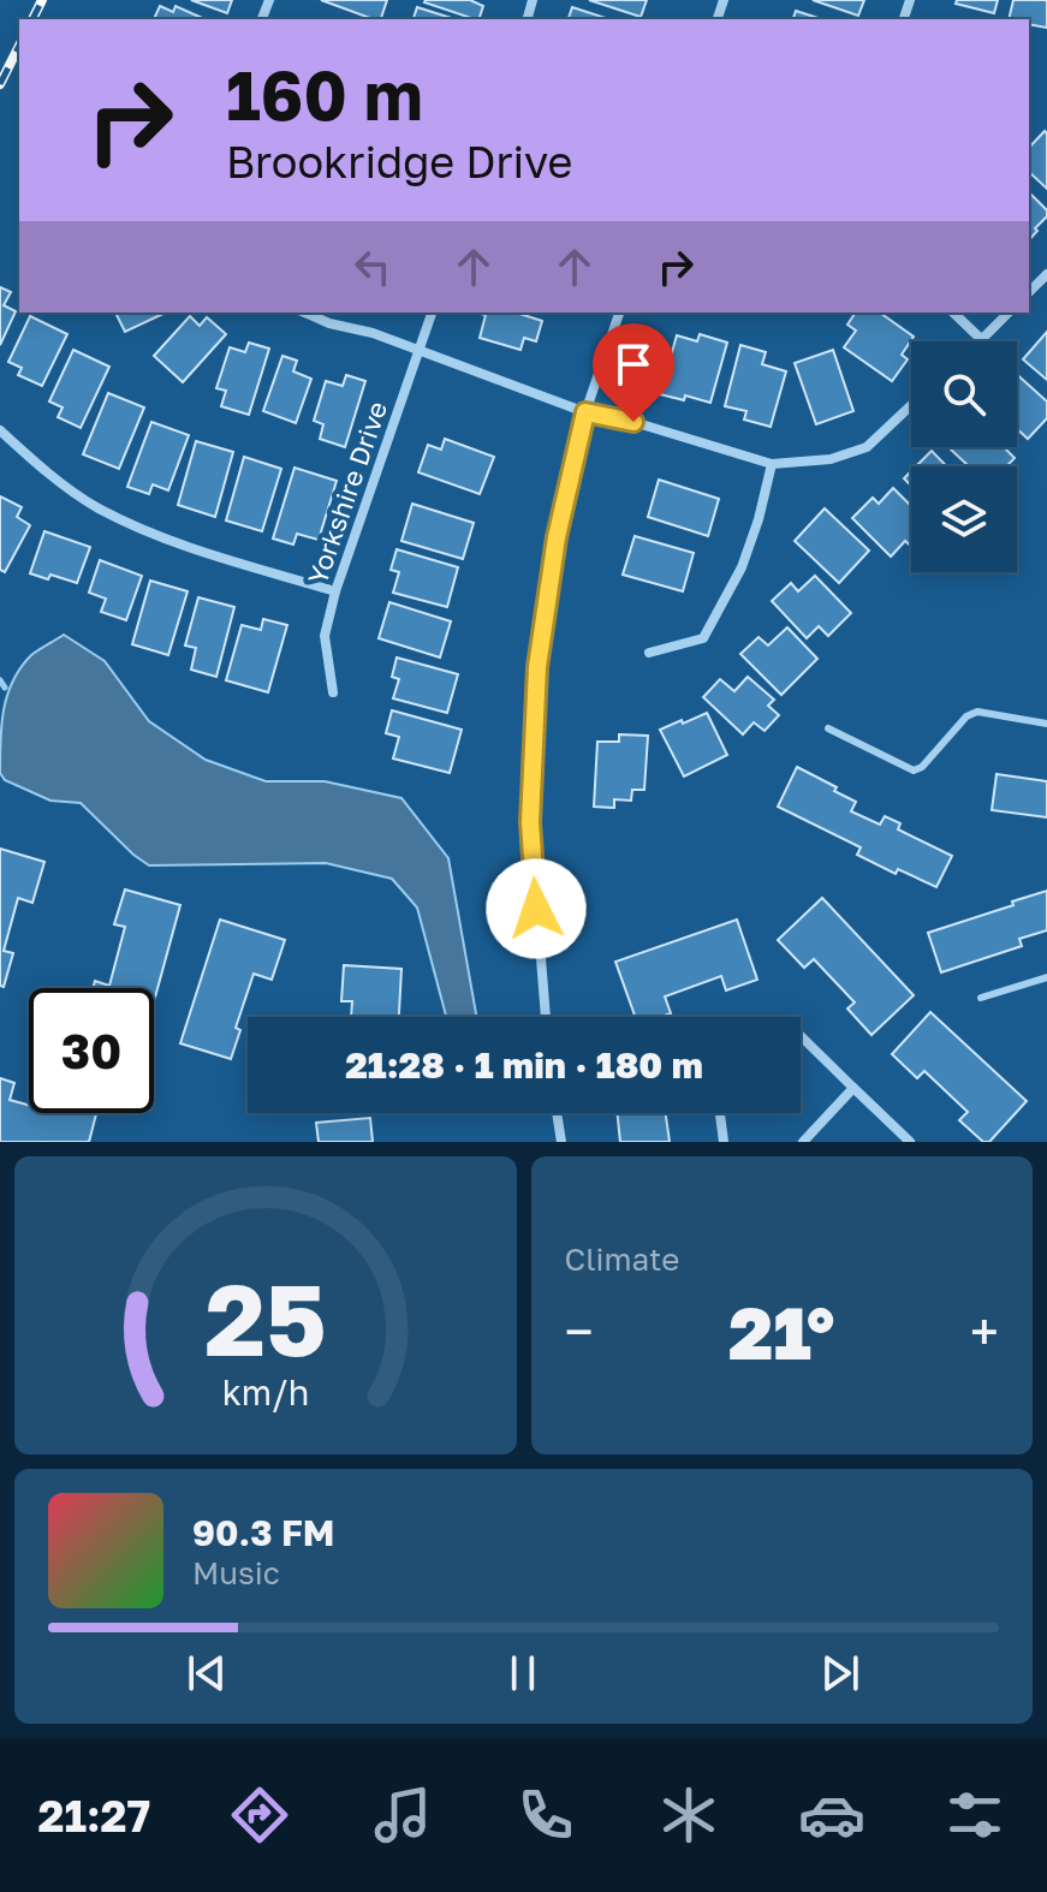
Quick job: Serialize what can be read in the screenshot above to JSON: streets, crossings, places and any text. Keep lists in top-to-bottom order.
{
  "streets": {
    "street": ["Yorkshire Drive"]
  },
  "page": {
    "turn": ["160 m", "Brookridge Drive"],
    "limit": "30",
    "trip": "21:28 · 1 min · 180 m",
    "tile": "Climate",
    "heat": ["−", "21°", "+"],
    "song": ["90.3 FM", "Music"],
    "tabs": "21:27",
    "gauge": ["25", "km/h"]
  }
}
